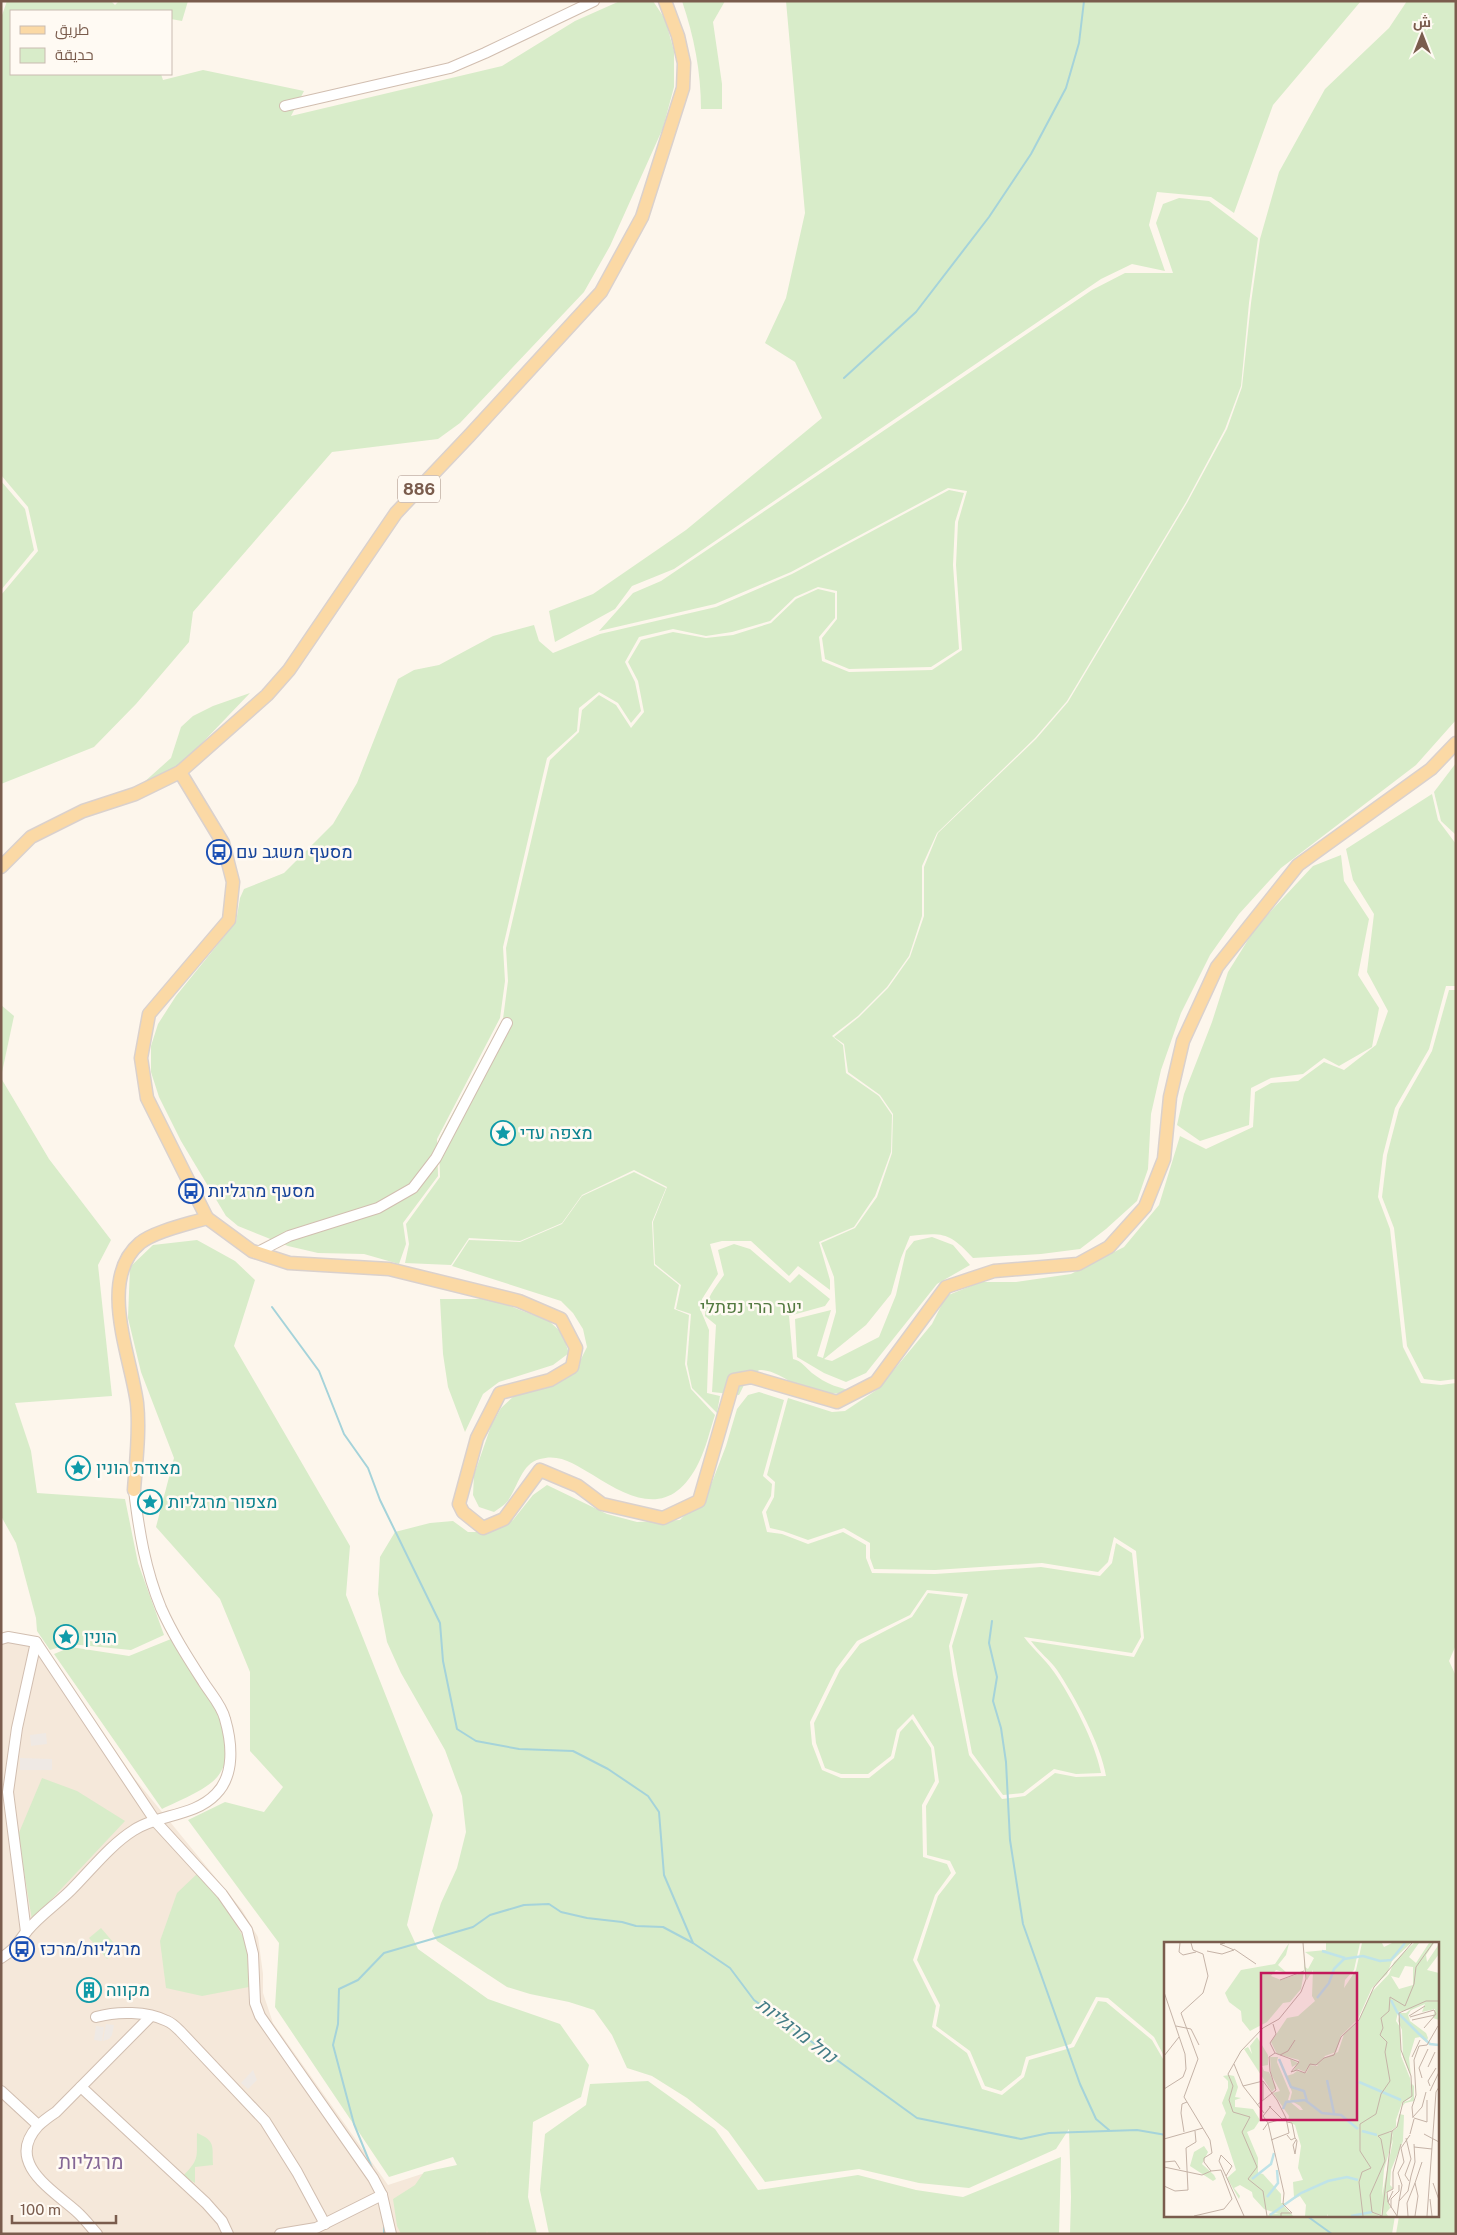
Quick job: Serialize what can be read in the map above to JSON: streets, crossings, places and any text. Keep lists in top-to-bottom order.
{
  "streets": {
    "main road": ["886"]
  },
  "districts": ["מרגליות"],
  "water": ["נחל מרגליות"],
  "parks": ["יער הרי נפתלי"],
  "places": {
    "bus stop": ["מסעף משגב עם", "מסעף מרגליות", "מרגליות/מרכז"],
    "place": [
      "מצפה עדי",
      "מצודת הונין",
      "מצפור מרגליות",
      "הונין"
    ],
    "building": ["מקווה"]
  },
  "legend": ["طريق", "حديقة"],
  "scale_bar": "100 m",
  "north": "top"
}
